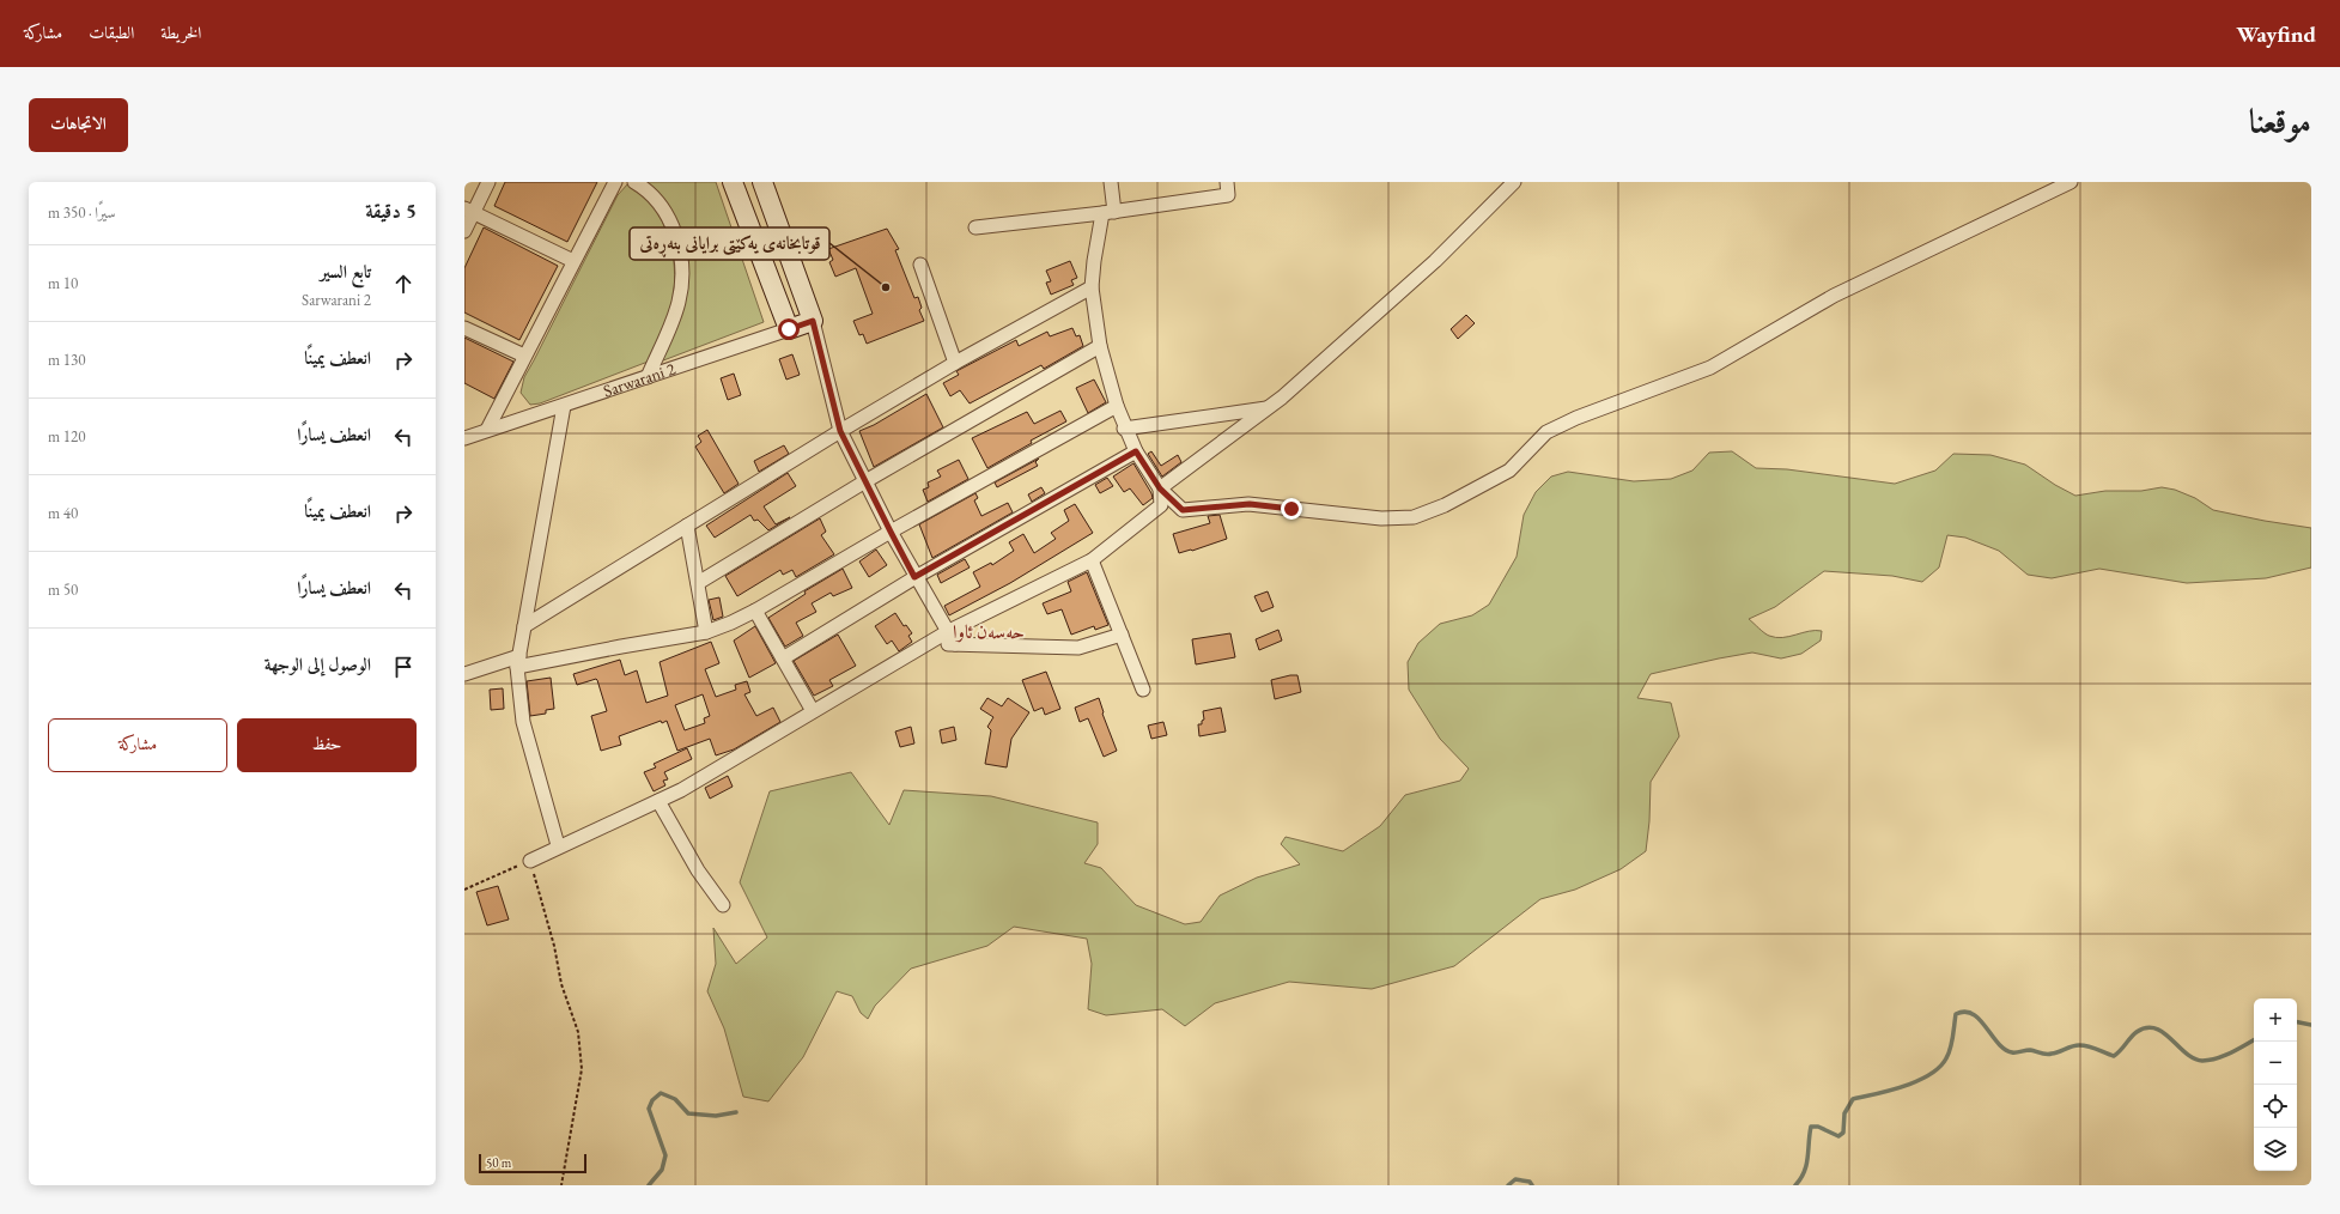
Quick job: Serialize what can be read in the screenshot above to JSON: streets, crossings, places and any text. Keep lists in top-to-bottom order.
{
  "streets": {
    "main road": ["Sarwarani 2"]
  },
  "districts": ["حەسەن ئاوا"],
  "places": ["قوتابخانەی یەکێتی برایانی بنەڕەتی"],
  "scale_bar": "50 m",
  "page": {
    "header": "Wayfind",
    "nav": ["الخريطة", "الطبقات", "مشاركة"],
    "title": "موقعنا",
    "buttons": [
      "الاتجاهات",
      ["حفظ", "مشاركة"]
    ],
    "heading": ["5 دقيقة", "سيرًا · 350 m"],
    "list": [
      ["تابع السير", "Sarwarani 2", "10 m"],
      ["انعطف يمينًا", "130 m"],
      ["انعطف يسارًا", "120 m"],
      ["انعطف يمينًا", "40 m"],
      ["انعطف يسارًا", "50 m"],
      "الوصول إلى الوجهة"
    ],
    "map_buttons": ["+", "−"],
    "scale": "50 m"
  }
}
